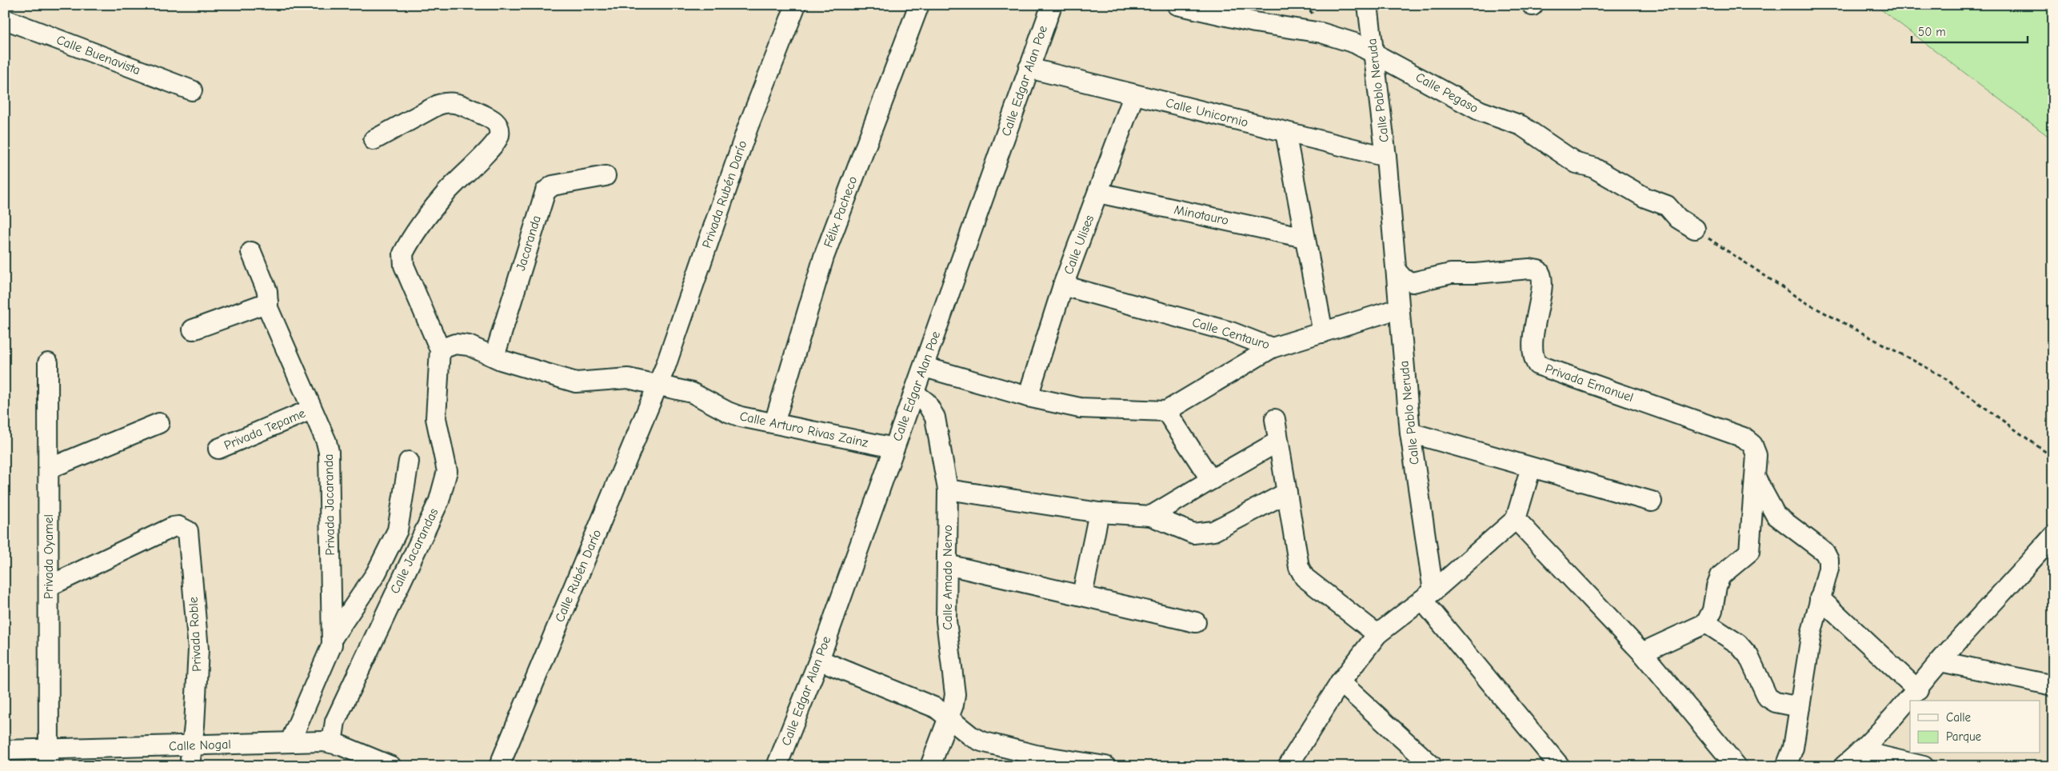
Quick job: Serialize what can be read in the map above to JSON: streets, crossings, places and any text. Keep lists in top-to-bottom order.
{
  "streets": {
    "street": [
      "Calle Buenavista",
      "Calle Edgar Alan Poe",
      "Calle Pablo Neruda",
      "Calle Pegaso",
      "Calle Unicornio",
      "Privada Rubén Darío",
      "Félix Pacheco",
      "Minotauro",
      "Jacaranda",
      "Calle Ulises",
      "Calle Centauro",
      "Privada Emanuel",
      "Privada Tepame",
      "Calle Arturo Rivas Zainz",
      "Privada Jacaranda",
      "Calle Jacarandas",
      "Privada Oyamel",
      "Calle Rubén Darío",
      "Calle Amado Nervo",
      "Privada Roble",
      "Calle Nogal"
    ]
  },
  "crossings": [
    ["Calle Edgar Alan Poe", "Calle Unicornio"],
    ["Calle Edgar Alan Poe", "Calle Arturo Rivas Zainz"],
    ["Calle Edgar Alan Poe", "Calle Amado Nervo"],
    ["Calle Pablo Neruda", "Calle Pegaso"],
    ["Calle Pablo Neruda", "Calle Unicornio"],
    ["Calle Pablo Neruda", "Calle Centauro"],
    ["Calle Pablo Neruda", "Privada Emanuel"],
    ["Calle Unicornio", "Calle Ulises"],
    ["Privada Rubén Darío", "Calle Arturo Rivas Zainz"],
    ["Privada Rubén Darío", "Calle Rubén Darío"],
    ["Félix Pacheco", "Calle Arturo Rivas Zainz"],
    ["Minotauro", "Calle Ulises"],
    ["Jacaranda", "Calle Arturo Rivas Zainz"],
    ["Calle Ulises", "Calle Centauro"],
    ["Privada Tepame", "Privada Jacaranda"],
    ["Calle Arturo Rivas Zainz", "Calle Jacarandas"],
    ["Calle Arturo Rivas Zainz", "Calle Rubén Darío"],
    ["Privada Jacaranda", "Calle Nogal"],
    ["Calle Jacarandas", "Calle Nogal"],
    ["Privada Oyamel", "Privada Roble"],
    ["Privada Oyamel", "Calle Nogal"],
    ["Privada Roble", "Calle Nogal"]
  ],
  "legend": ["Calle", "Parque"],
  "scale_bar": "50 m"
}
